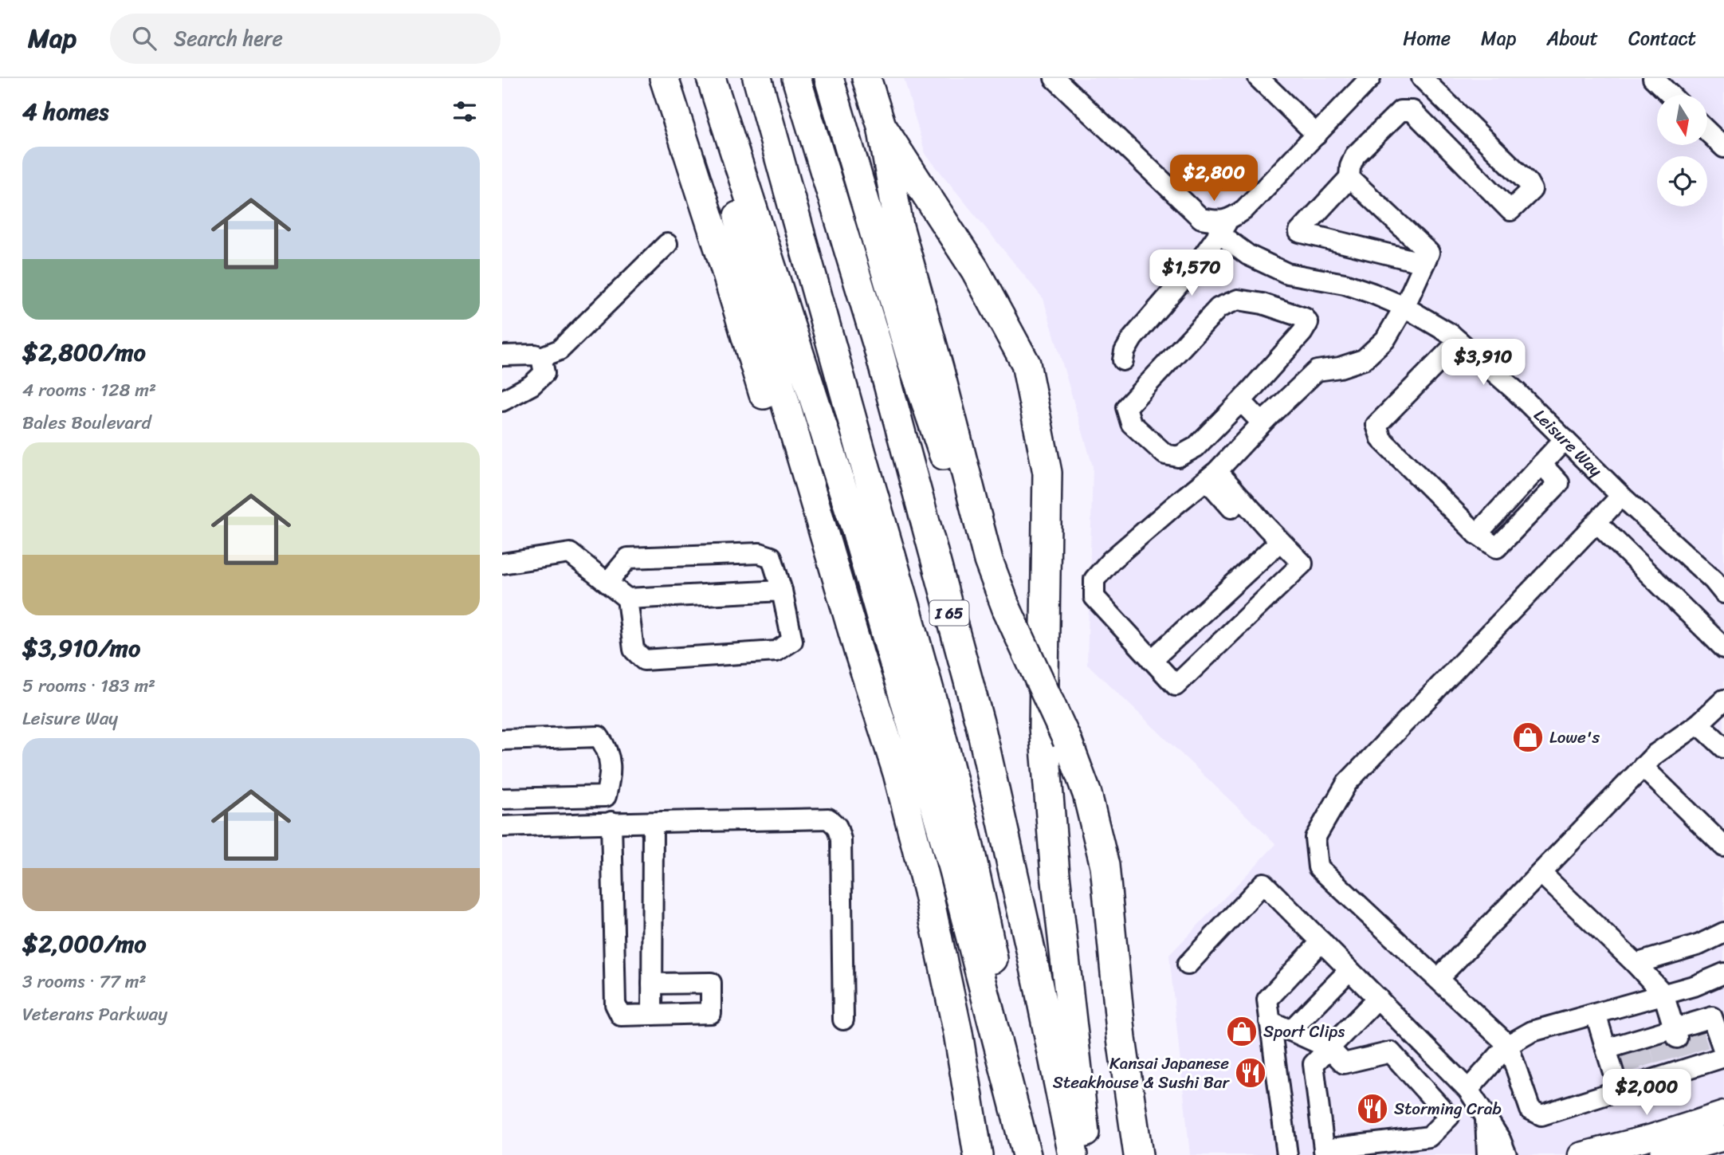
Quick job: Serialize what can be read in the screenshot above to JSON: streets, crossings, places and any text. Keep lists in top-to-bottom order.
{
  "streets": {
    "highway": ["I 65"],
    "street": ["Leisure Way"]
  },
  "places": {
    "shop": ["Lowe's", "Sport Clips"],
    "restaurant": ["Kansai Japanese Steakhouse & Sushi Bar", "Storming Crab"]
  },
  "north": "bottom",
  "page": {
    "header": "Map",
    "search": "Search here",
    "nav": [
      "Home",
      "Map",
      "About",
      "Contact"
    ],
    "heading": "4 homes",
    "list": [
      {
        "name": "$2,800/mo",
        "note": "4 rooms · 128 m² · Bales Boulevard"
      },
      {
        "name": "$3,910/mo",
        "note": "5 rooms · 183 m² · Leisure Way"
      },
      {
        "name": "$2,000/mo",
        "note": "3 rooms · 77 m² · Veterans Parkway"
      }
    ],
    "price": [
      "$2,800",
      "$1,570",
      "$3,910",
      "$2,000"
    ]
  }
}
